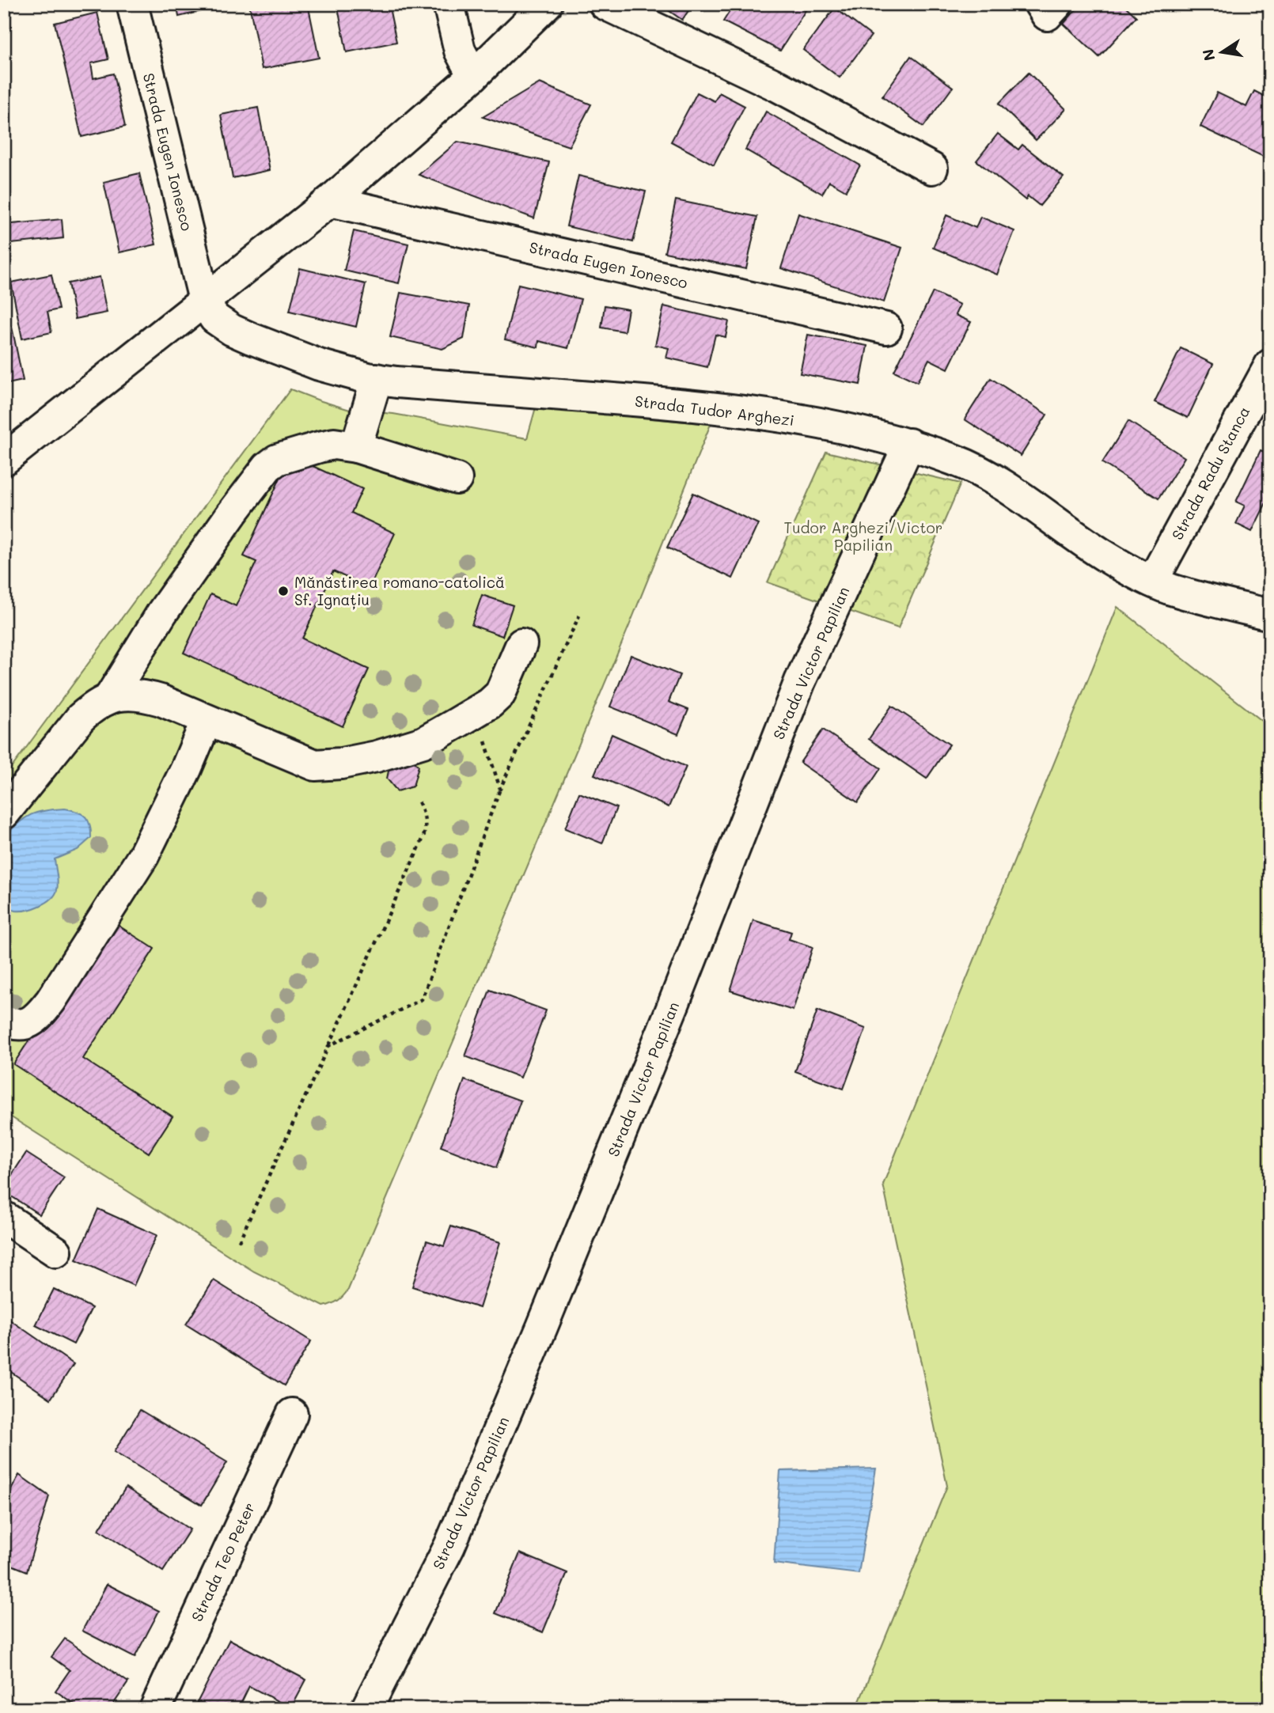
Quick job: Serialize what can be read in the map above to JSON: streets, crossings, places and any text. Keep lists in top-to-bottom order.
{
  "streets": {
    "street": [
      "Strada Eugen Ionesco",
      "Strada Tudor Arghezi",
      "Strada Radu Stanca",
      "Strada Victor Papilian",
      "Strada Teo Peter"
    ]
  },
  "crossings": [
    ["Strada Eugen Ionesco", "Strada Tudor Arghezi"],
    ["Strada Tudor Arghezi", "Strada Radu Stanca"],
    ["Strada Tudor Arghezi", "Strada Victor Papilian"]
  ],
  "parks": ["Tudor Arghezi/Victor Papilian"],
  "places": ["Mănăstirea romano-catolică Sf. Ignațiu"],
  "north": "left"
}
